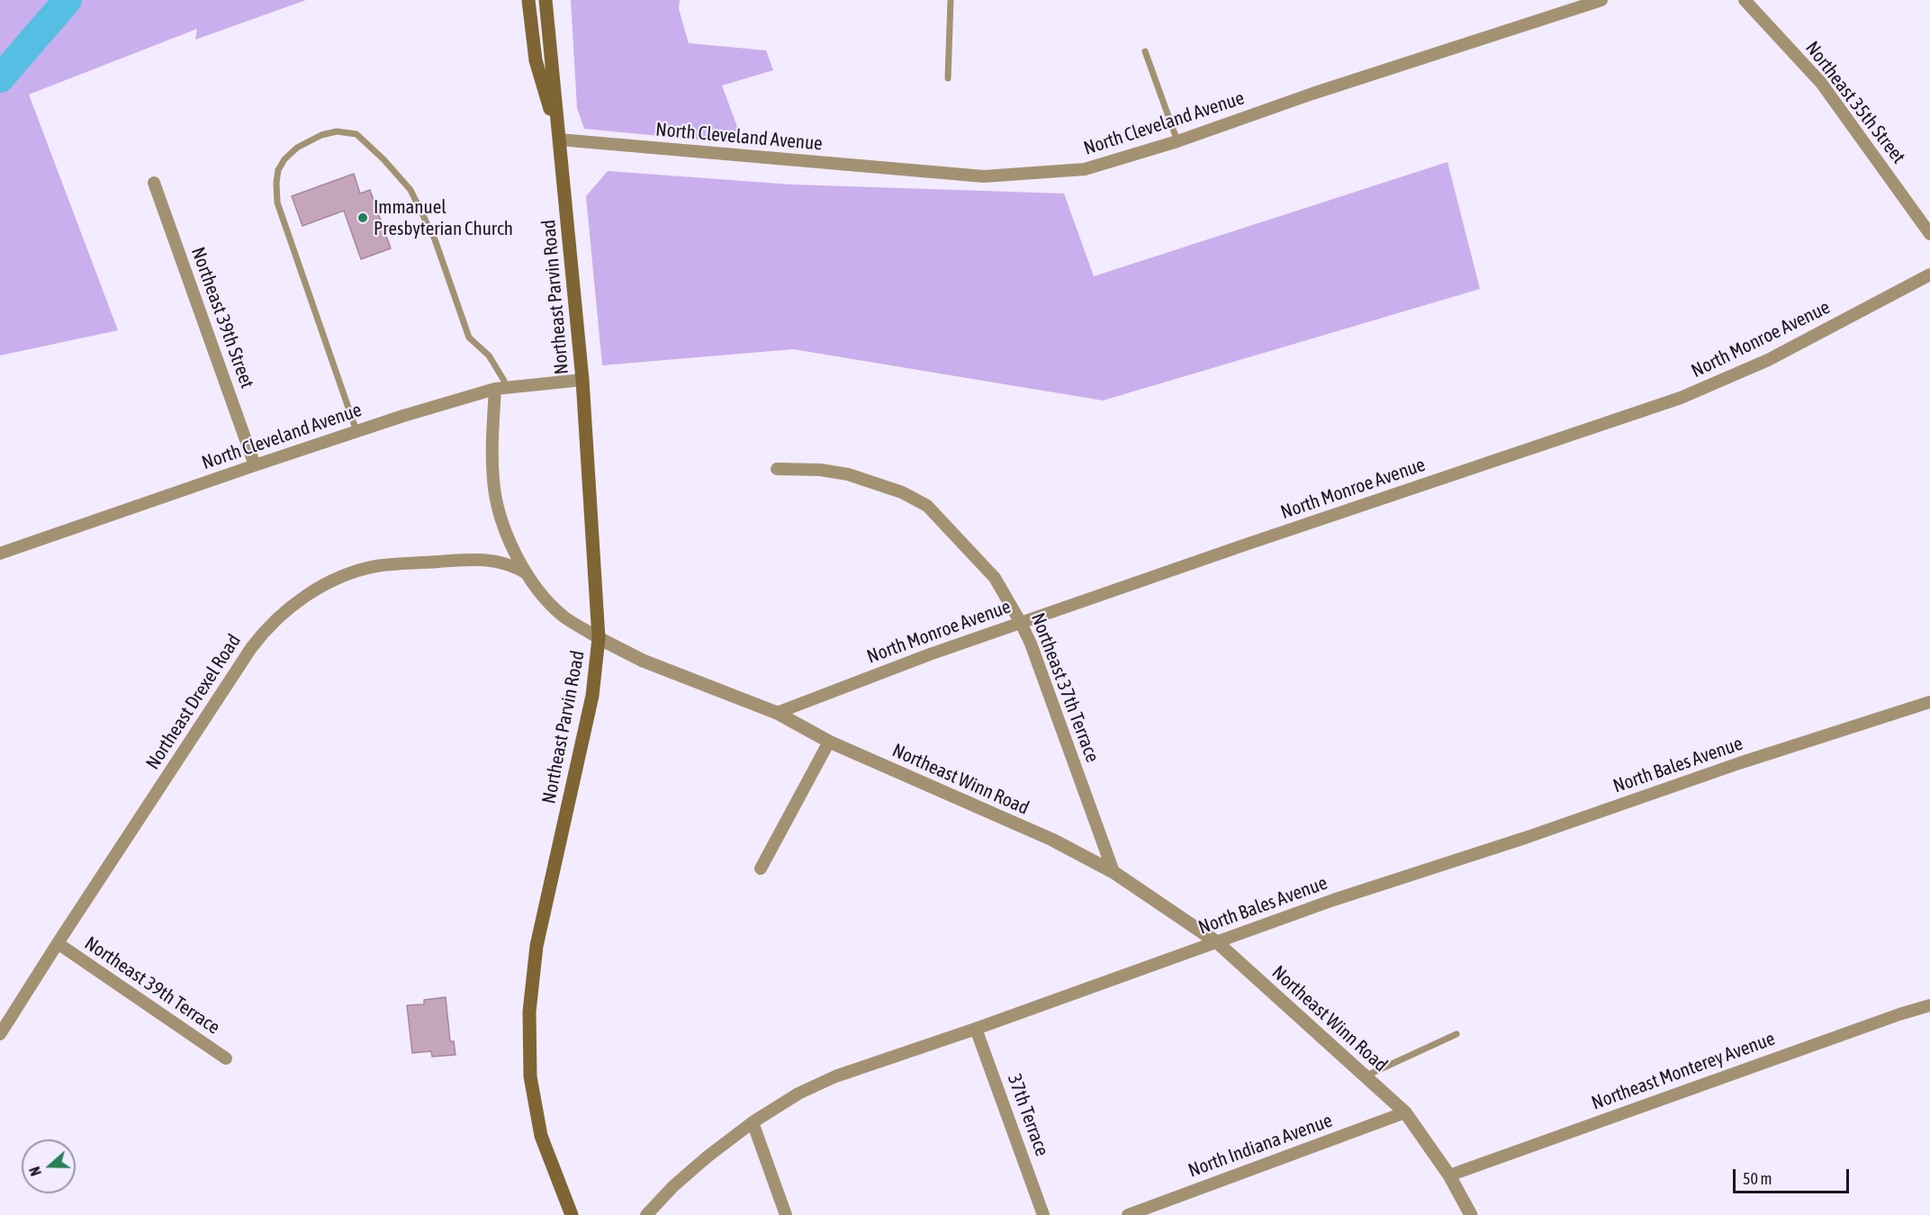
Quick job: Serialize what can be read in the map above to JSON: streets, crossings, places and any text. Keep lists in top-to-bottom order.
{
  "streets": {
    "main road": ["Northeast Parvin Road"],
    "street": [
      "Northeast 35th Street",
      "North Cleveland Avenue",
      "Northeast 39th Street",
      "North Monroe Avenue",
      "Northeast 37th Terrace",
      "Northeast Drexel Road",
      "North Bales Avenue",
      "Northeast Winn Road",
      "Northeast 39th Terrace",
      "Northeast Monterey Avenue",
      "37th Terrace",
      "North Indiana Avenue"
    ]
  },
  "crossings": [
    ["North Cleveland Avenue", "Northeast Parvin Road"],
    ["North Cleveland Avenue", "Northeast 39th Street"],
    ["North Cleveland Avenue", "Northeast Winn Road"],
    ["Northeast Parvin Road", "Northeast Winn Road"],
    ["North Monroe Avenue", "Northeast 37th Terrace"],
    ["North Monroe Avenue", "Northeast Winn Road"],
    ["Northeast 37th Terrace", "Northeast Winn Road"],
    ["Northeast Drexel Road", "Northeast Winn Road"],
    ["Northeast Drexel Road", "Northeast 39th Terrace"],
    ["North Bales Avenue", "Northeast Winn Road"],
    ["North Bales Avenue", "37th Terrace"],
    ["Northeast Winn Road", "Northeast Monterey Avenue"],
    ["Northeast Winn Road", "North Indiana Avenue"]
  ],
  "places": ["Immanuel Presbyterian Church"],
  "scale_bar": "50 m",
  "north": "left"
}
